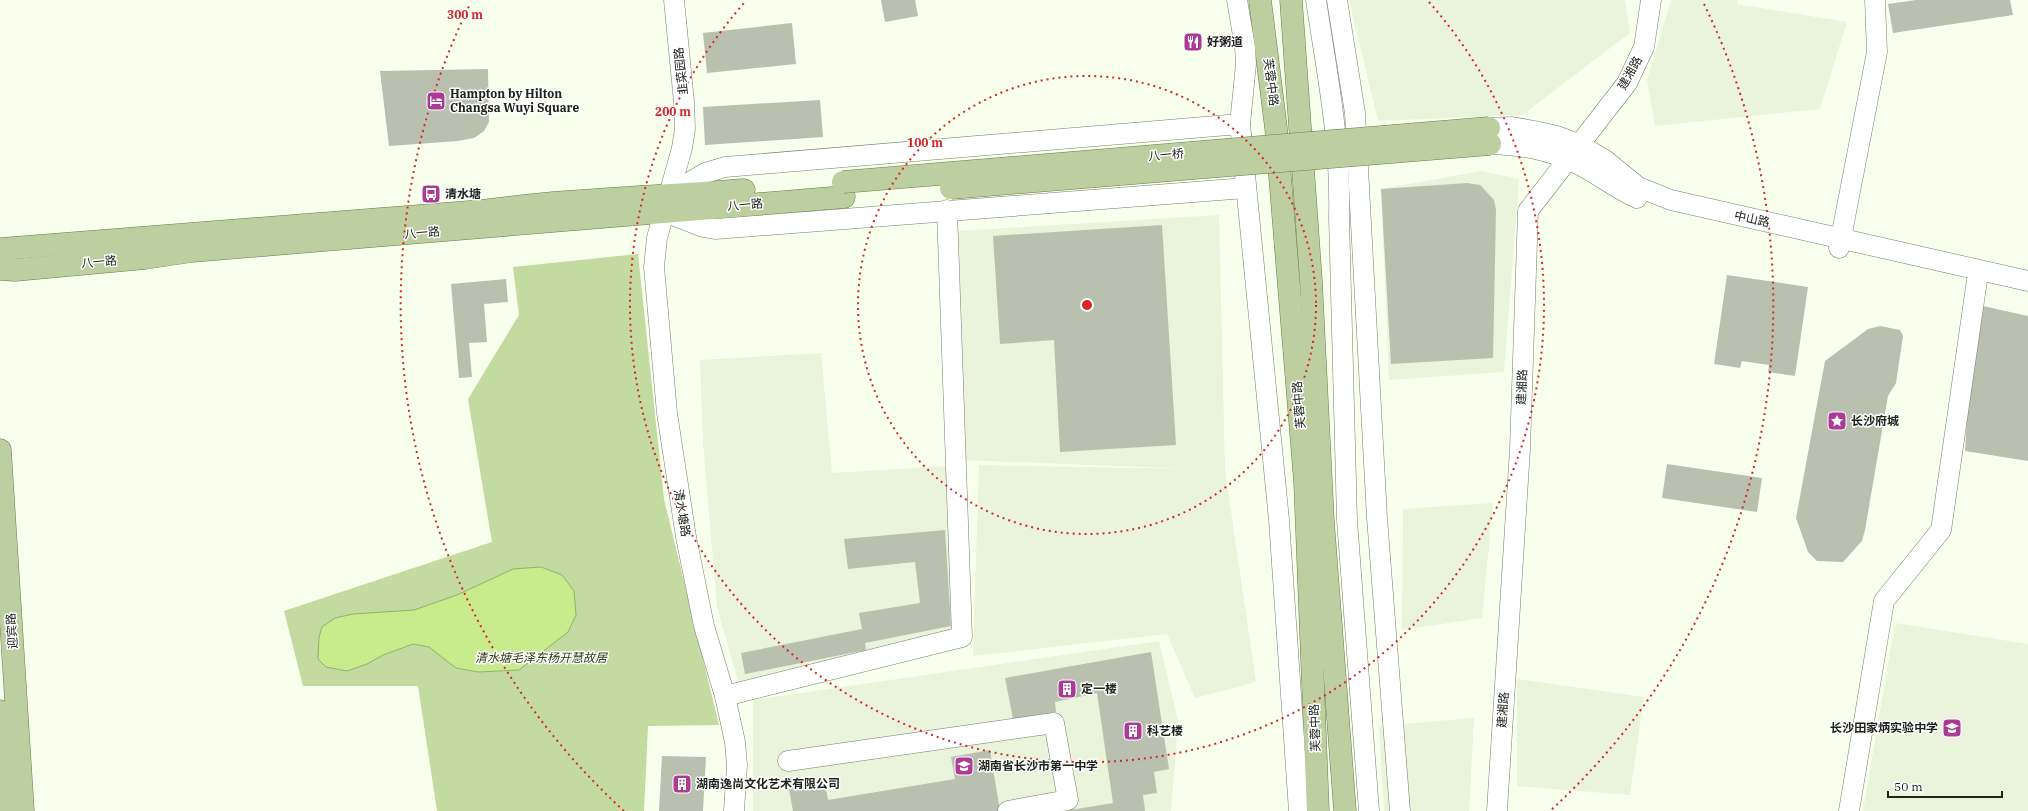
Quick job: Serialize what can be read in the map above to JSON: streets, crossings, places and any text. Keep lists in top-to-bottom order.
{
  "streets": {
    "main road": [
      "芙蓉中路",
      "八一桥",
      "八一路",
      "迎宾路"
    ],
    "street": [
      "韭菜园路",
      "建湘路",
      "中山路",
      "清水塘路"
    ]
  },
  "crossings": [
    ["韭菜园路", "八一路"],
    ["韭菜园路", "清水塘路"],
    ["建湘路", "中山路"],
    ["八一桥", "八一路"],
    ["八一桥", "中山路"],
    ["八一路", "清水塘路"]
  ],
  "parks": ["清水塘毛泽东杨开慧故居"],
  "places": {
    "restaurant": ["好粥道"],
    "hotel": ["Hampton by Hilton Changsa Wuyi Square"],
    "bus stop": ["清水塘"],
    "place": ["长沙府城"],
    "building": ["定一楼", "科艺楼", "湖南逸尚文化艺术有限公司"],
    "school or university": ["长沙田家炳实验中学", "湖南省长沙市第一中学"]
  },
  "scale_bar": "50 m",
  "rings": ["300 m", "200 m", "100 m"]
}
